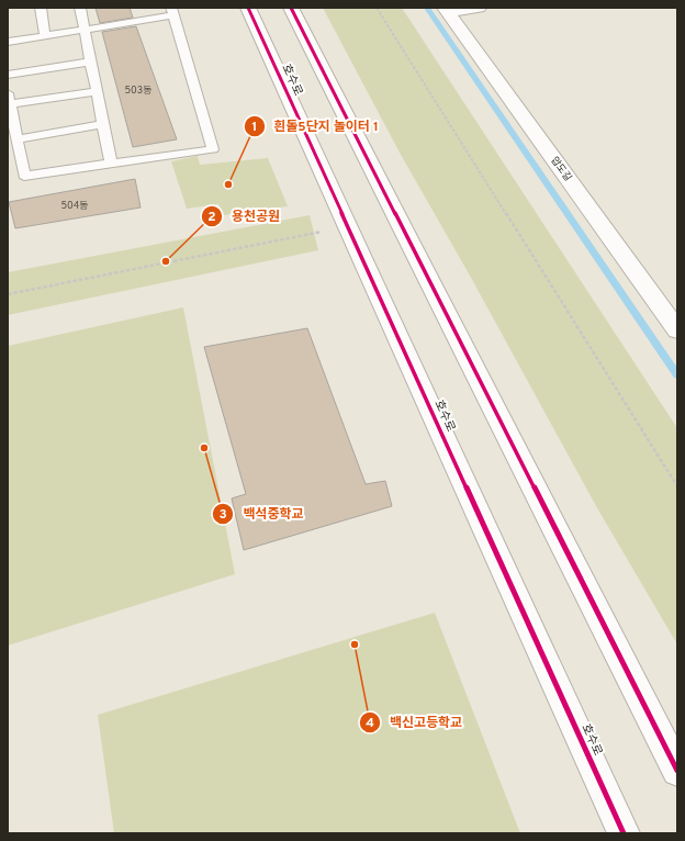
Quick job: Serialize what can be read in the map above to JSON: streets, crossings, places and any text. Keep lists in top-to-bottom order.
{
  "streets": {
    "main road": ["호수로", "압도길"]
  },
  "places": [
    "흰돌5단지 놀이터 1",
    "용천공원",
    "백석중학교",
    "백신고등학교"
  ],
  "house_numbers": ["503동", "504동"]
}
